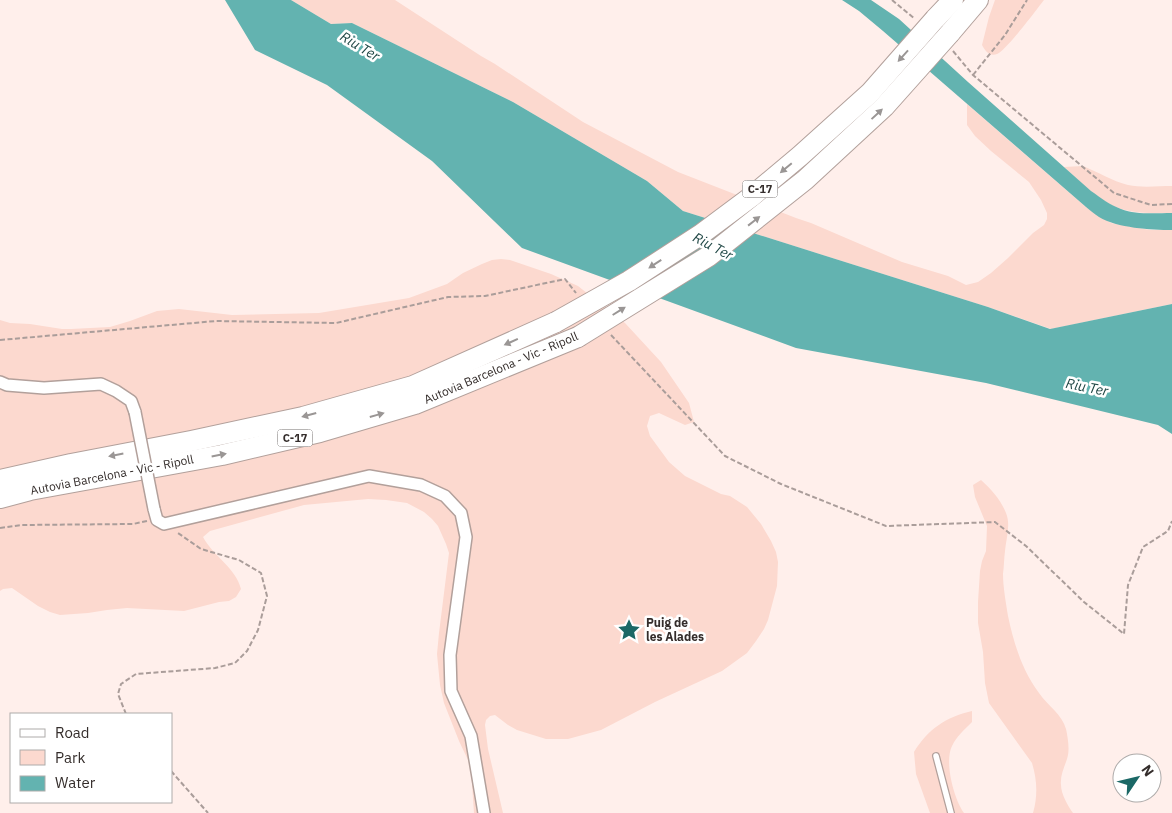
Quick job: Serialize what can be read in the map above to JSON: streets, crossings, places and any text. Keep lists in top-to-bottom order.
{
  "streets": {
    "highway": ["C-17", "Autovia Barcelona - Vic - Ripoll"]
  },
  "water": ["Riu Ter"],
  "places": {
    "place": ["Puig de les Alades"]
  },
  "legend": ["Road", "Park", "Water"],
  "north": "top right"
}
